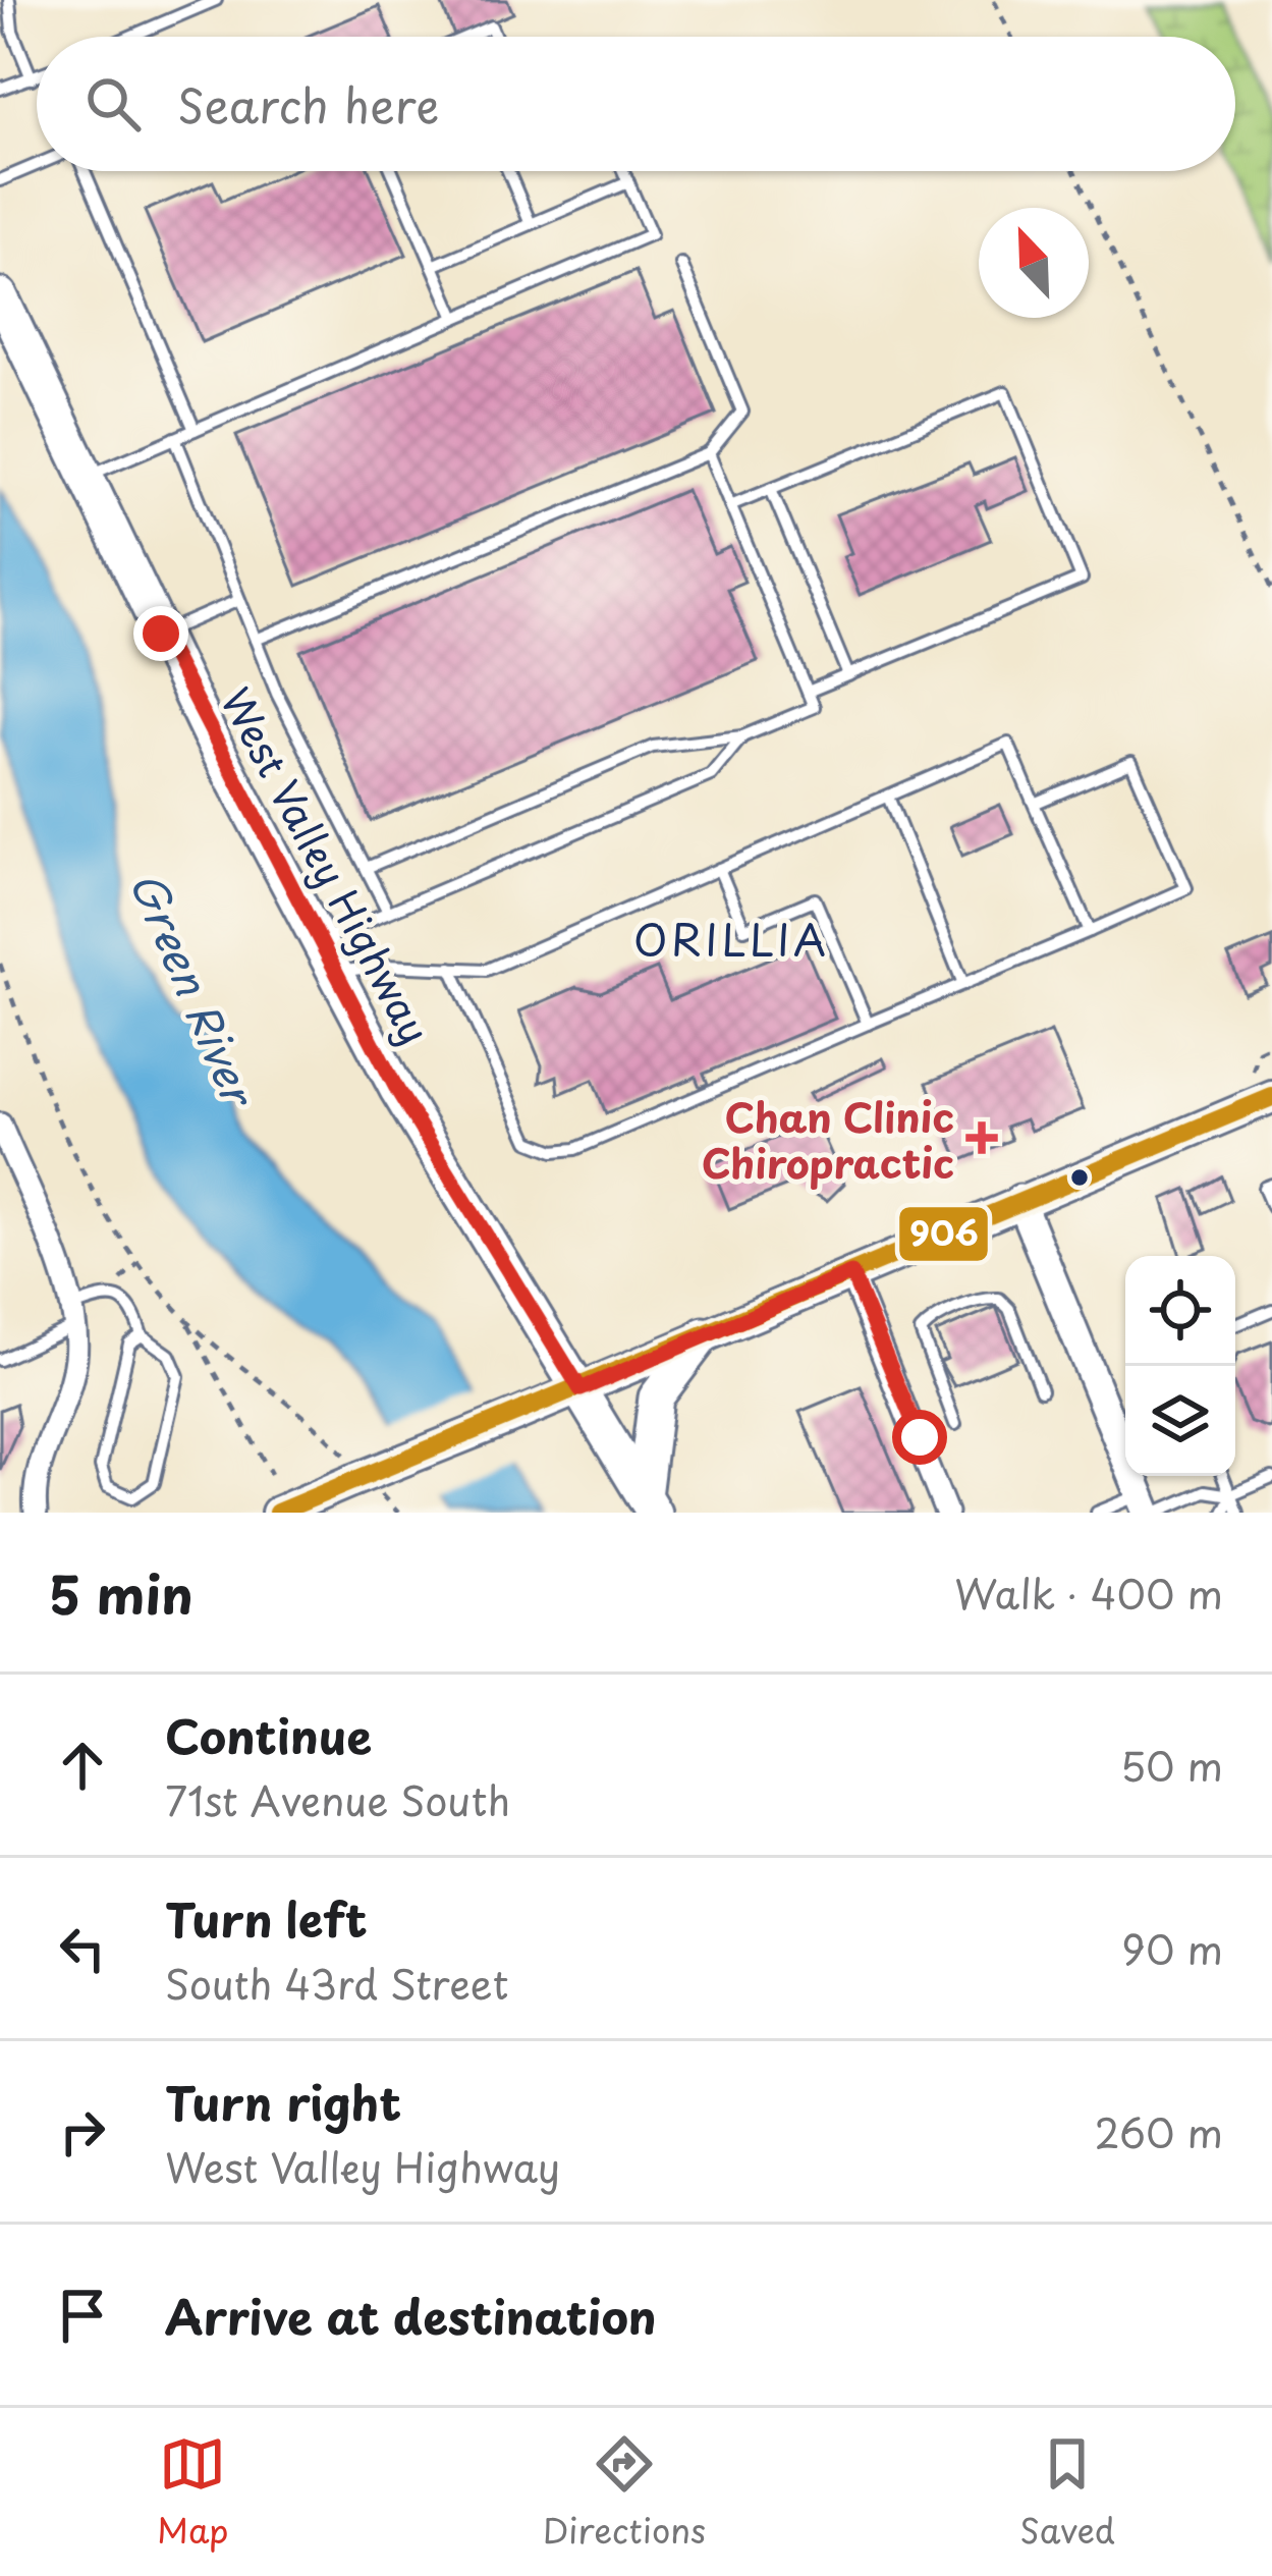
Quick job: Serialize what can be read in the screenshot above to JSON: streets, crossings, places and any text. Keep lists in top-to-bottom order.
{
  "streets": {
    "main road": ["West Valley Highway"]
  },
  "districts": ["ORILLIA"],
  "water": ["Green River"],
  "places": {
    "health": ["Chan Clinic Chiropractic"]
  },
  "lines": ["transit line 906"],
  "north": "top left",
  "page": {
    "search": "Search here",
    "heading": ["5 min", "Walk · 400 m"],
    "list": [
      ["Continue", "71st Avenue South", "50 m"],
      ["Turn left", "South 43rd Street", "90 m"],
      ["Turn right", "West Valley Highway", "260 m"],
      "Arrive at destination"
    ],
    "nav": ["Map", "Directions", "Saved"]
  }
}
